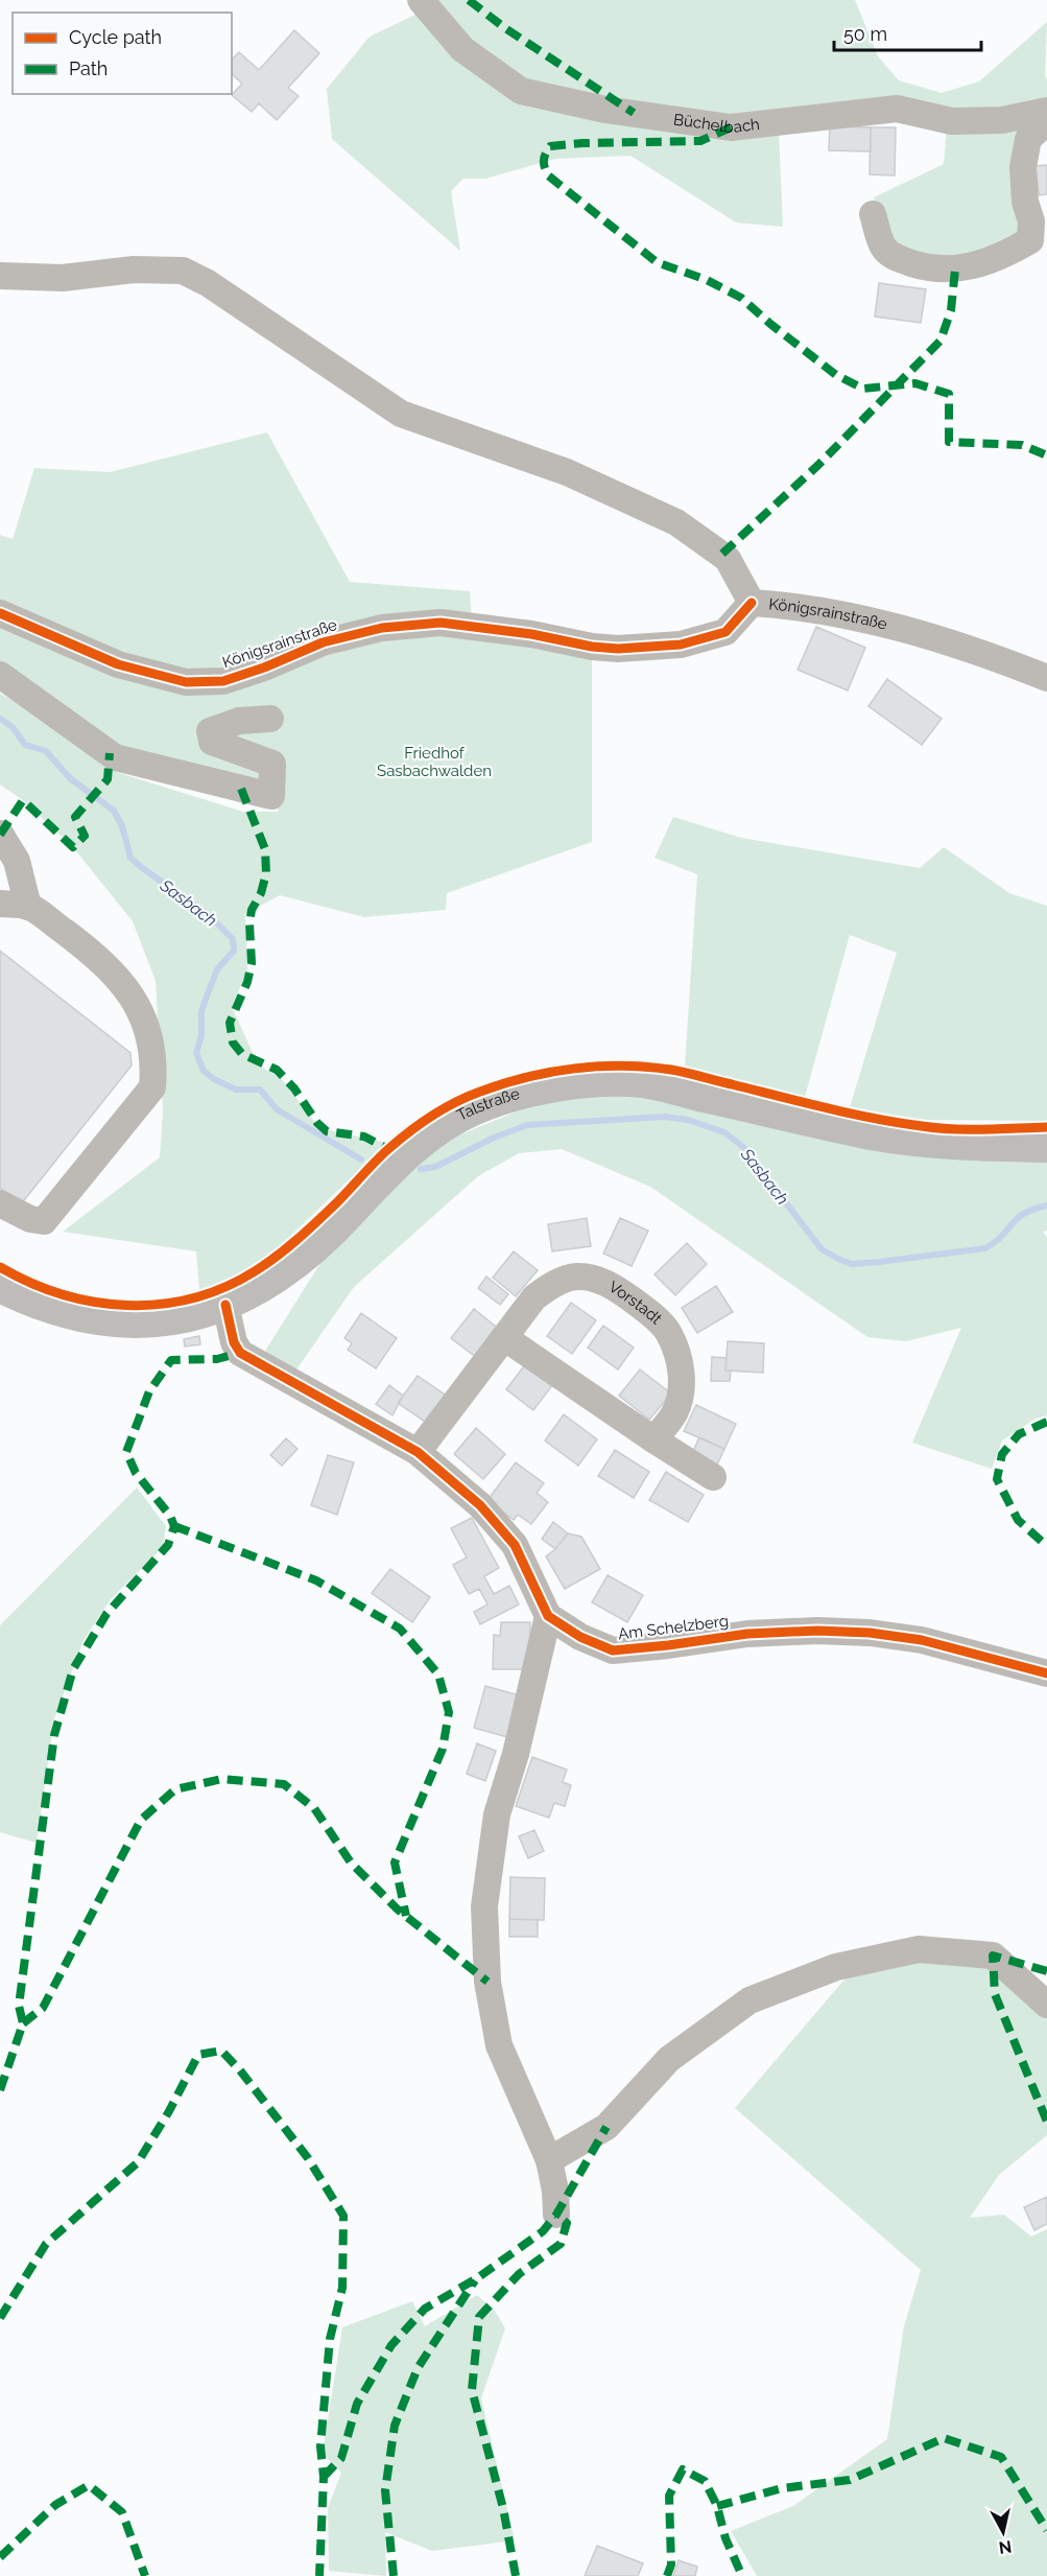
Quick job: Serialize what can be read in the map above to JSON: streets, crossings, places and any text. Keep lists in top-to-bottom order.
{
  "streets": {
    "main road": ["Talstraße"],
    "street": [
      "Büchelbach",
      "Königsrainstraße",
      "Vorstadt",
      "Am Schelzberg"
    ]
  },
  "water": ["Sasbach"],
  "parks": ["Friedhof Sasbachwalden"],
  "legend": ["Cycle path", "Path"],
  "scale_bar": "50 m",
  "north": "bottom"
}
